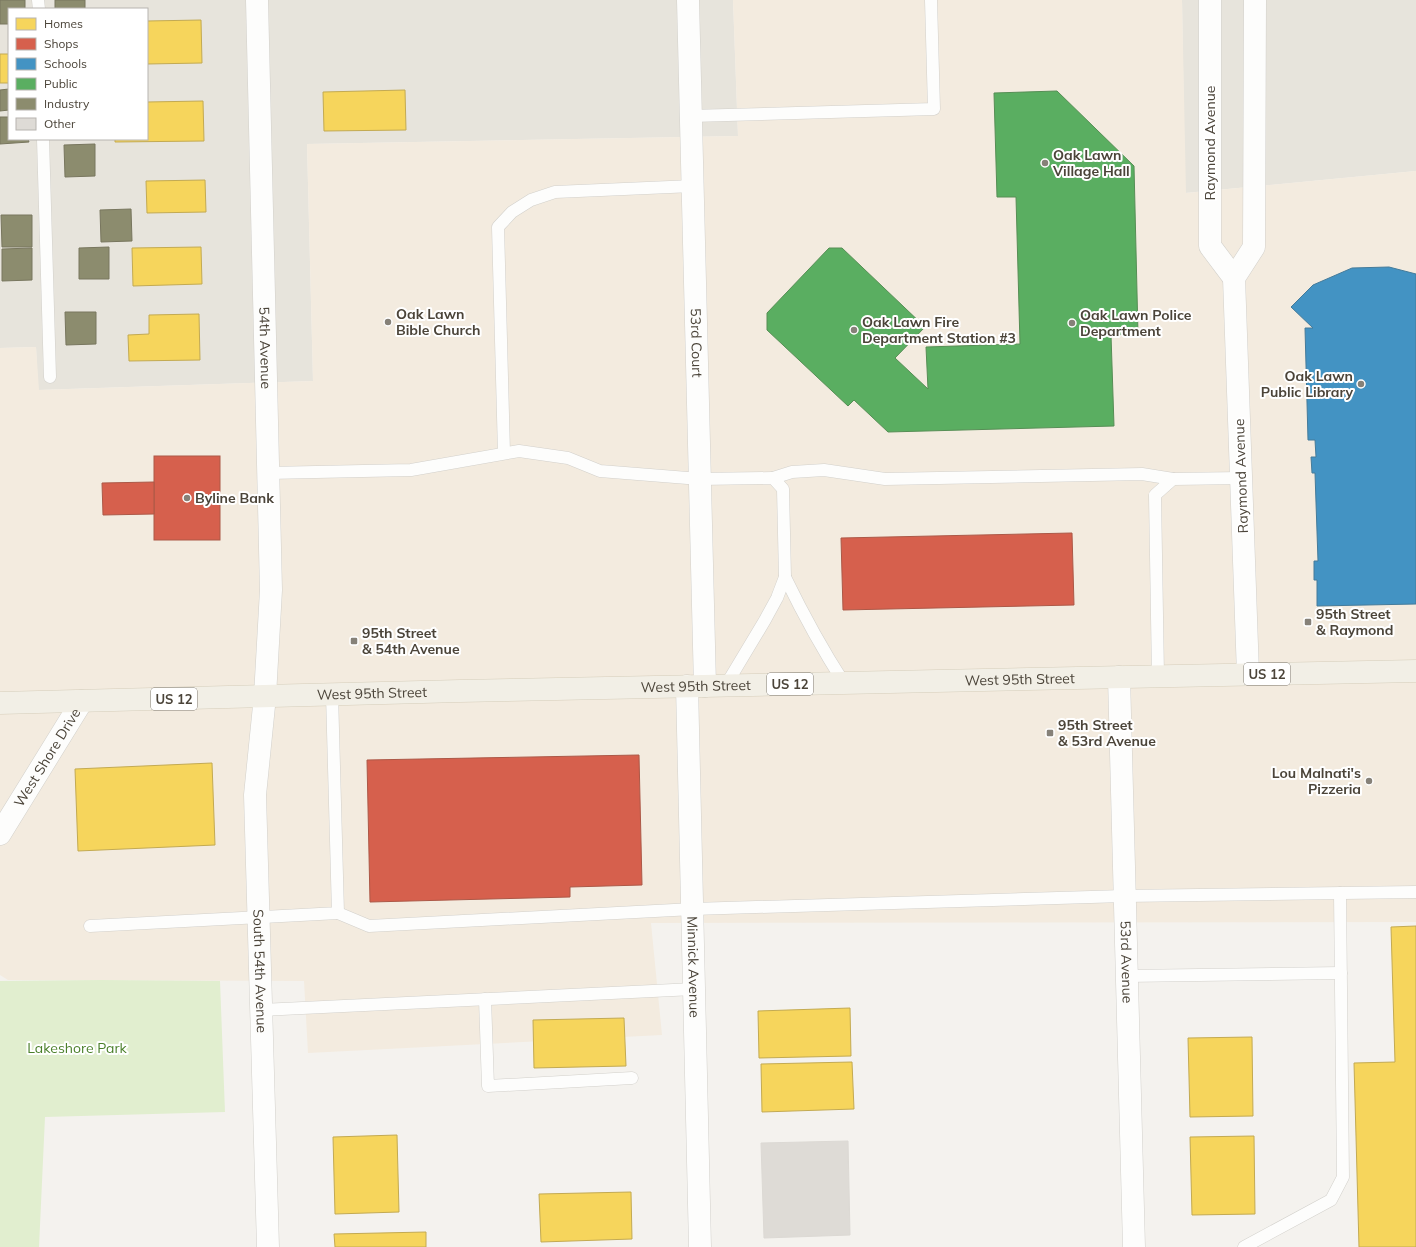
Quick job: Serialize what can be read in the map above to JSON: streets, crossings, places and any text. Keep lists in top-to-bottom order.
{
  "streets": {
    "main road": ["US 12", "West 95th Street"],
    "street": [
      "Raymond Avenue",
      "53rd Court",
      "54th Avenue",
      "West Shore Drive",
      "53rd Avenue",
      "Minnick Avenue",
      "South 54th Avenue"
    ]
  },
  "crossings": [
    ["Raymond Avenue", "West 95th Street"],
    ["53rd Court", "West 95th Street"],
    ["53rd Court", "Minnick Avenue"],
    ["54th Avenue", "West 95th Street"],
    ["54th Avenue", "South 54th Avenue"],
    ["West 95th Street", "West Shore Drive"],
    ["West 95th Street", "53rd Avenue"],
    ["West 95th Street", "Minnick Avenue"],
    ["West 95th Street", "South 54th Avenue"]
  ],
  "parks": ["Lakeshore Park"],
  "places": {
    "other": [
      "Oak Lawn Village Hall",
      "Oak Lawn Bible Church",
      "Oak Lawn Police Department",
      "Oak Lawn Fire Department Station #3",
      "Oak Lawn Public Library",
      "Byline Bank",
      "Lou Malnati's Pizzeria"
    ],
    "transit": ["95th Street & Raymond", "95th Street & 54th Avenue", "95th Street & 53rd Avenue"]
  },
  "legend": [
    "Homes",
    "Shops",
    "Schools",
    "Public",
    "Industry",
    "Other"
  ]
}
